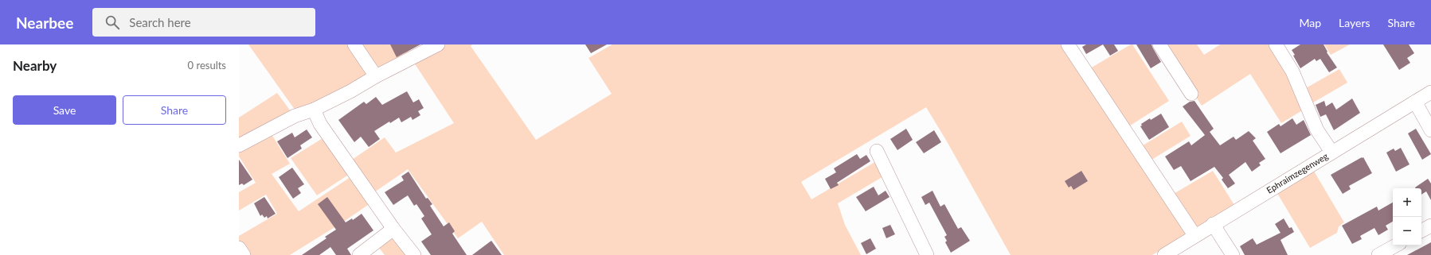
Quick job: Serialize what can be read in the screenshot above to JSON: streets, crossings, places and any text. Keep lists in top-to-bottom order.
{
  "streets": {
    "street": ["Ephraimzegenweg"]
  },
  "page": {
    "header": "Nearbee",
    "search": "Search here",
    "nav": ["Map", "Layers", "Share"],
    "heading": ["Nearby", "0 results"],
    "buttons": ["Save", "Share"],
    "map_buttons": ["+", "−"]
  }
}
